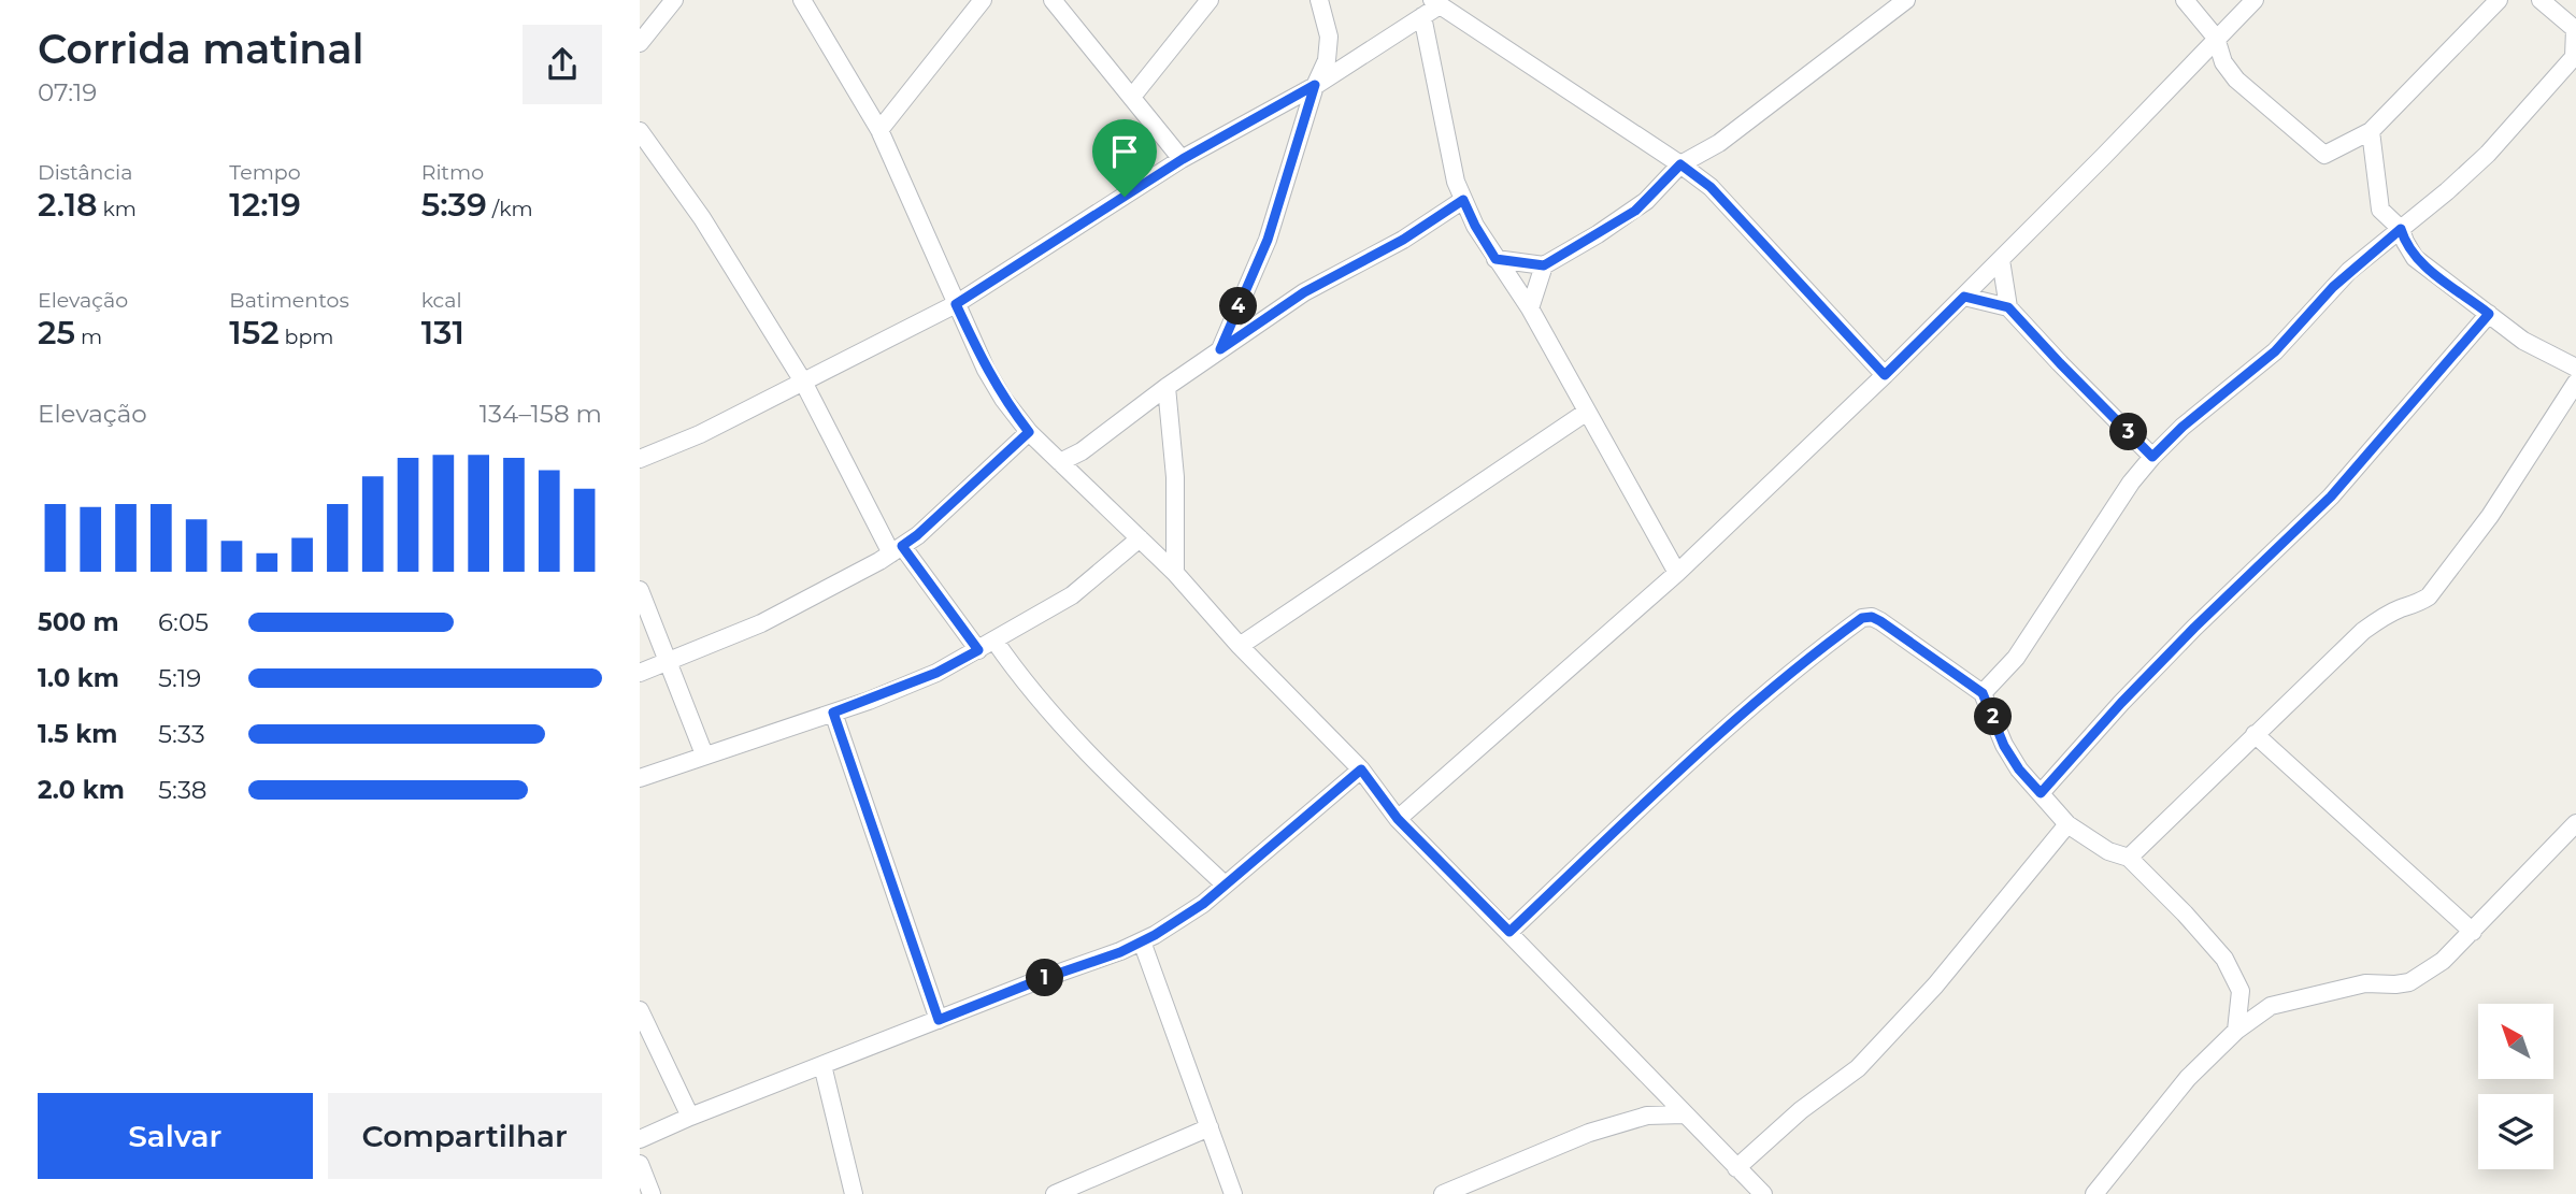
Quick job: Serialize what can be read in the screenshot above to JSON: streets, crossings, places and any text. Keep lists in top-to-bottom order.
{
  "north": "top left",
  "page": {
    "heading": ["Corrida matinal", "07:19"],
    "stats": [
      ["Distância", "2.18 km"],
      ["Tempo", "12:19"],
      ["Ritmo", "5:39 /km"],
      ["Elevação", "25 m"],
      ["Batimentos", "152 bpm"],
      ["kcal", "131"]
    ],
    "pins": [
      "4",
      "3",
      "2",
      "1"
    ],
    "chart": ["Elevação", "134–158 m"],
    "list": [
      {
        "name": "500 m",
        "note": "6:05"
      },
      {
        "name": "1.0 km",
        "note": "5:19"
      },
      {
        "name": "1.5 km",
        "note": "5:33"
      },
      {
        "name": "2.0 km",
        "note": "5:38"
      }
    ],
    "buttons": ["Salvar", "Compartilhar"]
  }
}
